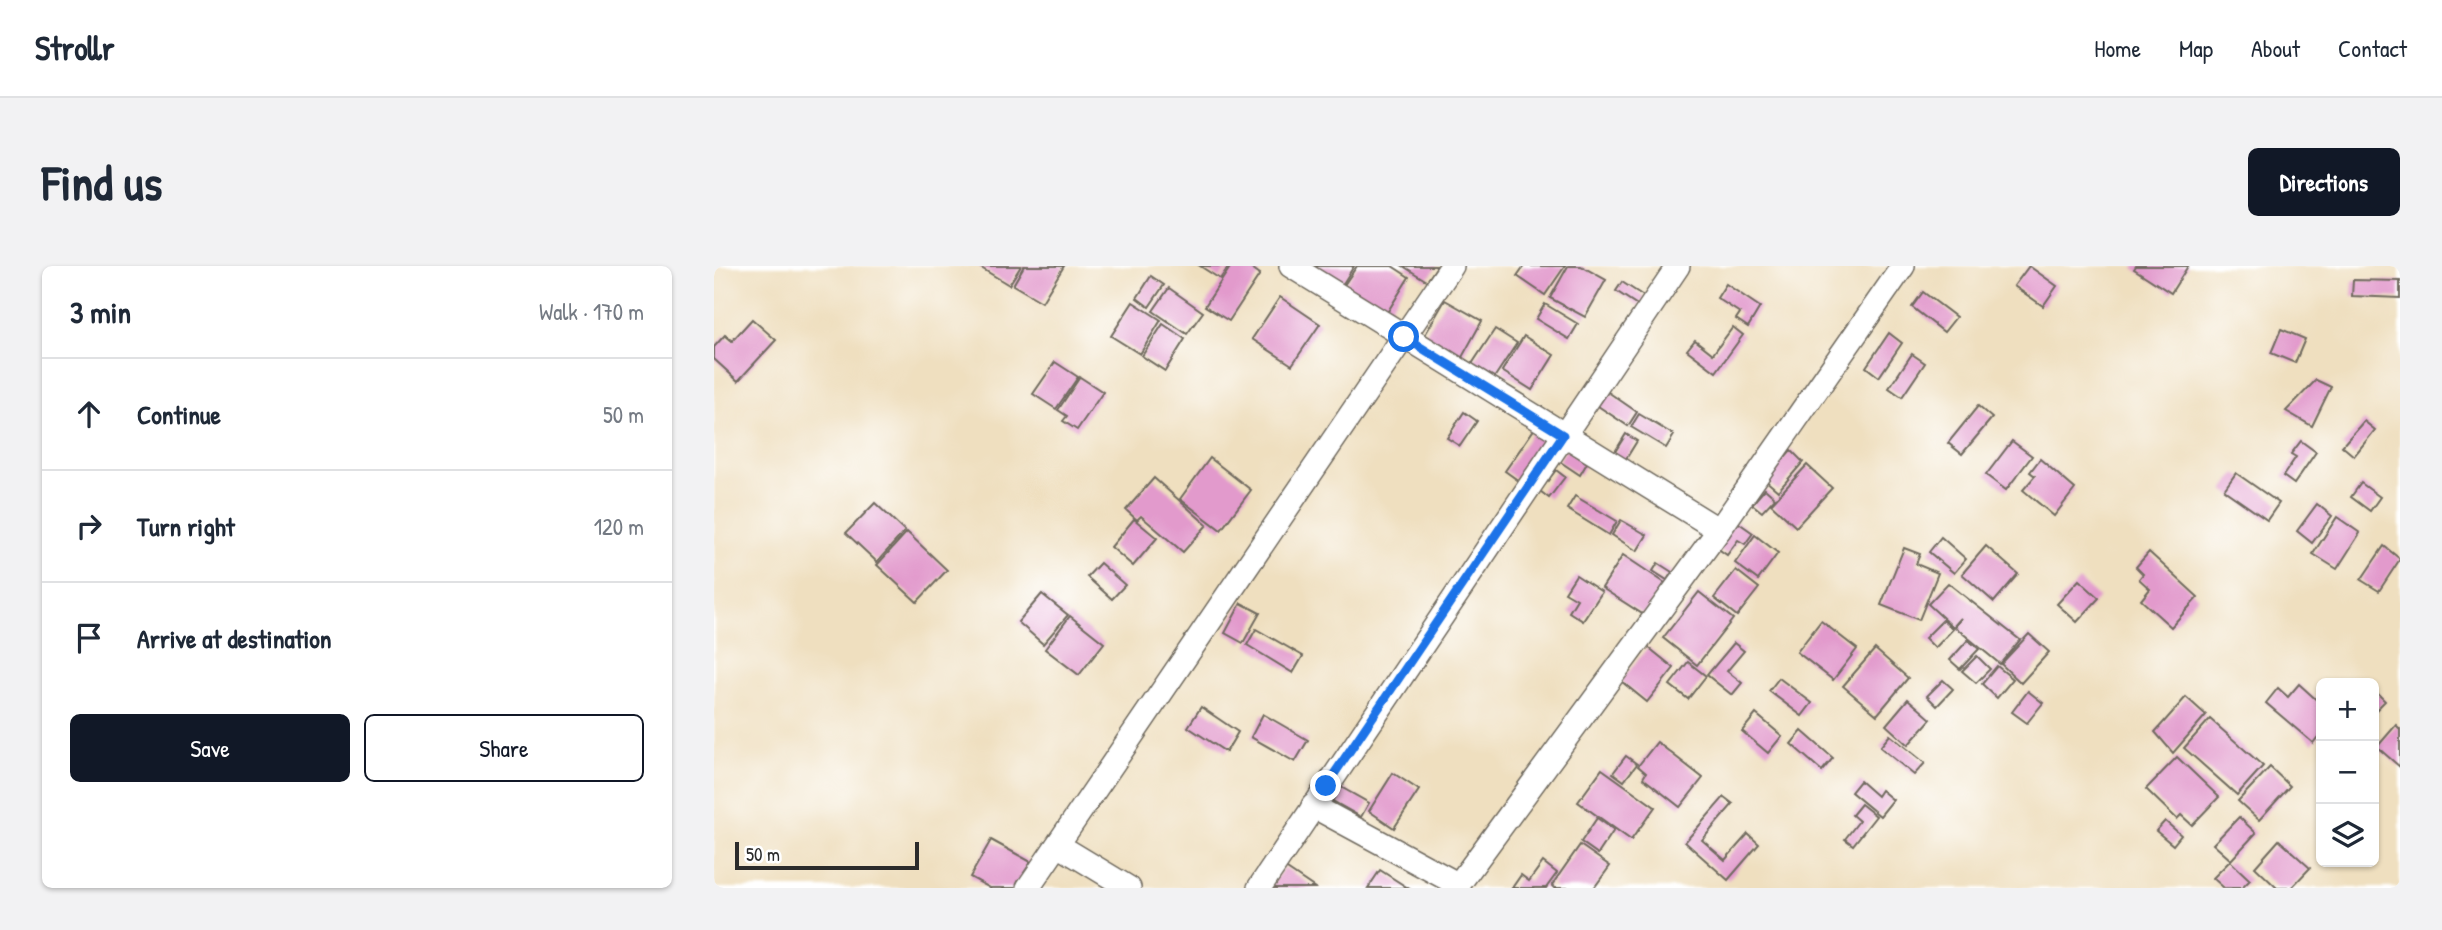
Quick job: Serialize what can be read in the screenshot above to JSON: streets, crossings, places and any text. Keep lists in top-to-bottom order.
{
  "scale_bar": "50 m",
  "page": {
    "header": "Strollr",
    "nav": [
      "Home",
      "Map",
      "About",
      "Contact"
    ],
    "buttons": [
      "Directions",
      ["Save", "Share"]
    ],
    "title": "Find us",
    "heading": ["3 min", "Walk · 170 m"],
    "list": [
      ["Continue", "50 m"],
      ["Turn right", "120 m"],
      "Arrive at destination"
    ],
    "map_buttons": ["+", "−"],
    "scale": "50 m"
  }
}
